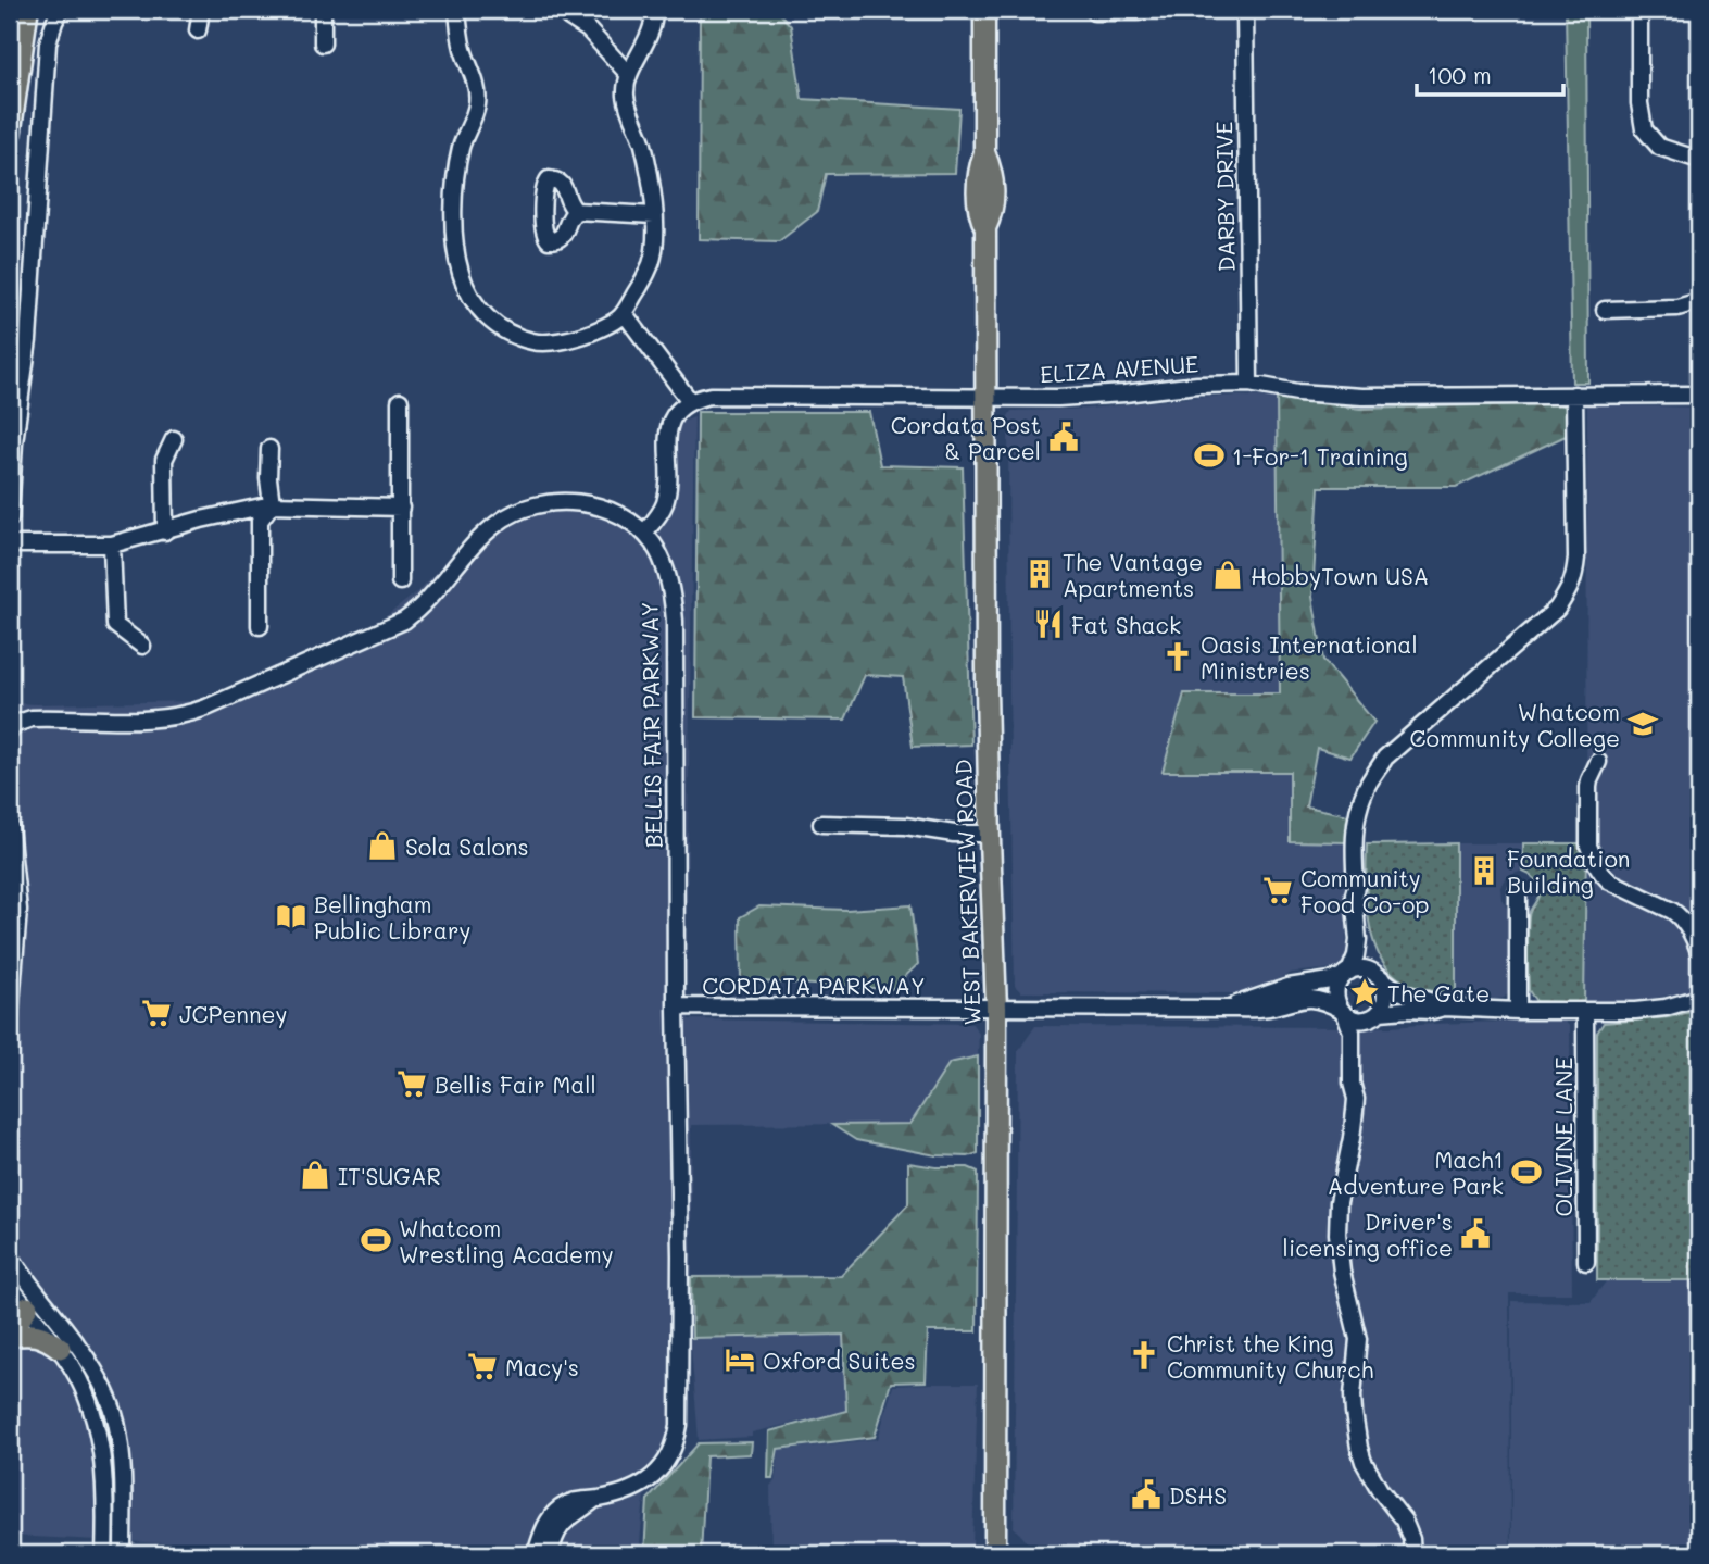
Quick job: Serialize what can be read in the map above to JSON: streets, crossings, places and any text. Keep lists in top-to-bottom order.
{
  "streets": {
    "main road": ["WEST BAKERVIEW ROAD"],
    "street": [
      "DARBY DRIVE",
      "ELIZA AVENUE",
      "BELLIS FAIR PARKWAY",
      "CORDATA PARKWAY",
      "OLIVINE LANE"
    ]
  },
  "crossings": [
    ["DARBY DRIVE", "ELIZA AVENUE"],
    ["ELIZA AVENUE", "WEST BAKERVIEW ROAD"],
    ["BELLIS FAIR PARKWAY", "CORDATA PARKWAY"],
    ["WEST BAKERVIEW ROAD", "CORDATA PARKWAY"]
  ],
  "places": {
    "public building": ["Cordata Post & Parcel", "Driver's licensing office", "DSHS"],
    "sports": ["1-For-1 Training", "Mach1 Adventure Park", "Whatcom Wrestling Academy"],
    "building": ["The Vantage Apartments", "Foundation Building"],
    "shop": ["HobbyTown USA", "Sola Salons", "IT'SUGAR"],
    "restaurant": ["Fat Shack"],
    "church": ["Oasis International Ministries", "Christ the King Community Church"],
    "school or university": ["Whatcom Community College"],
    "supermarket": [
      "Community Food Co-op",
      "JCPenney",
      "Bellis Fair Mall",
      "Macy's"
    ],
    "library": ["Bellingham Public Library"],
    "place": ["The Gate"],
    "hotel": ["Oxford Suites"]
  },
  "scale_bar": "100 m"
}
